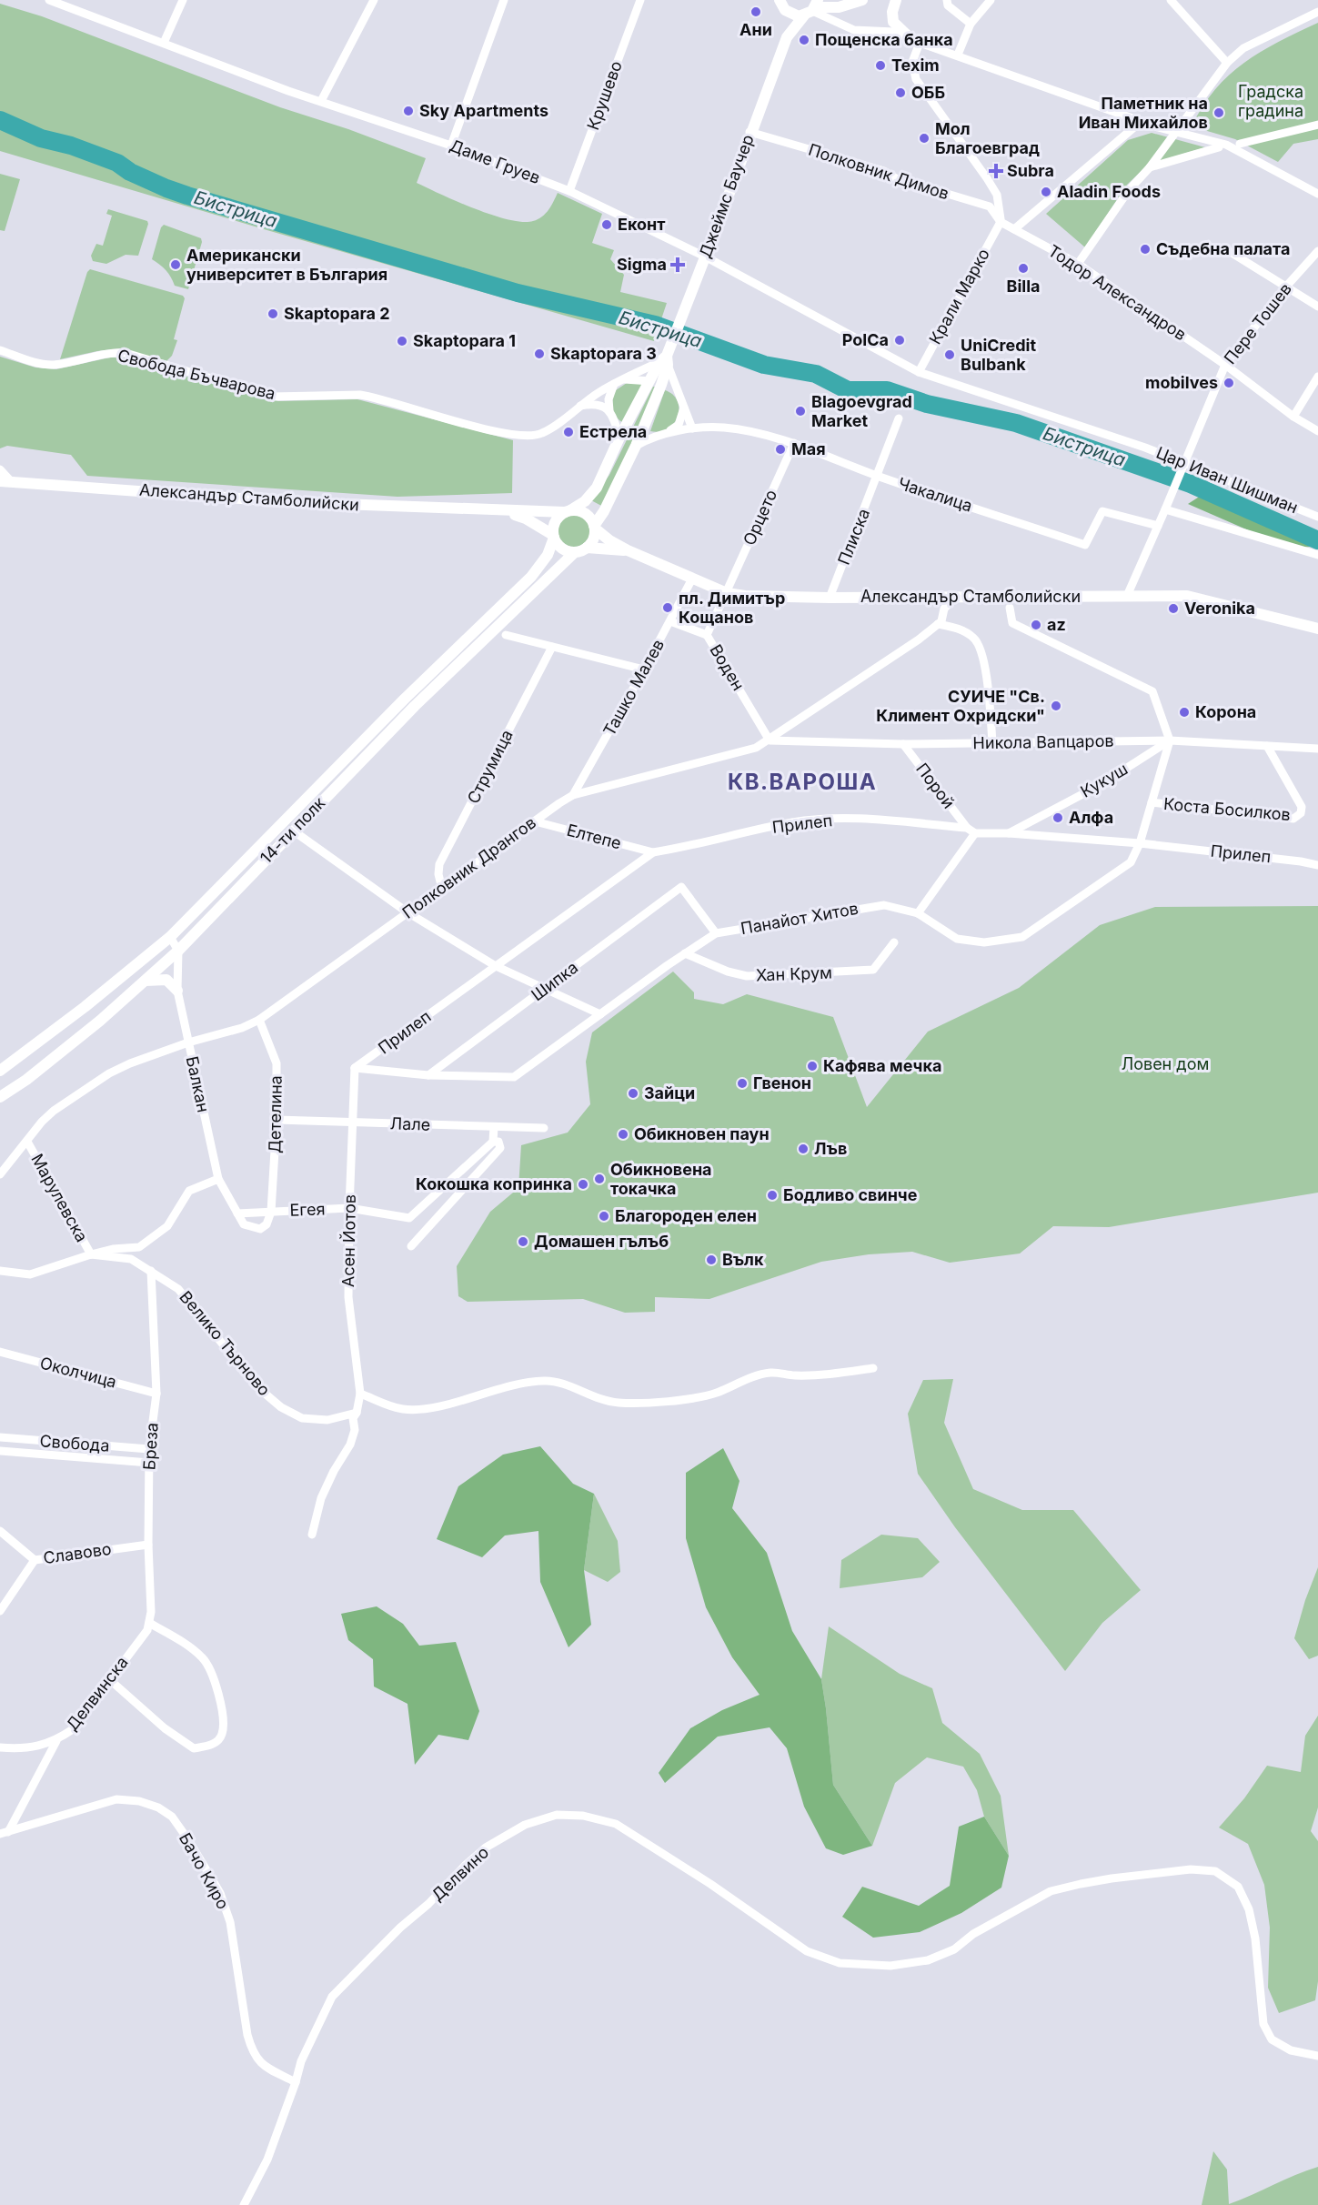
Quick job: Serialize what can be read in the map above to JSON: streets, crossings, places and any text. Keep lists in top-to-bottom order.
{
  "streets": {
    "street": [
      "Крушево",
      "Даме Груев",
      "Полковник Димов",
      "Джеймс Баучер",
      "Тодор Александров",
      "Крали Марко",
      "Пере Тошев",
      "Свобода Бъчварова",
      "Цар Иван Шишман",
      "Чакалица",
      "Александър Стамболийски",
      "Орцето",
      "Плиска",
      "Воден",
      "Ташко Малев",
      "Никола Вапцаров",
      "Струмица",
      "Кукуш",
      "Порой",
      "Коста Босилков",
      "Прилеп",
      "14-ти полк",
      "Елтепе",
      "Полковник Дрангов",
      "Панайот Хитов",
      "Хан Крум",
      "Шипка",
      "Балкан",
      "Детелина",
      "Лале",
      "Марулевска",
      "Егея",
      "Асен Йотов",
      "Велико Търново",
      "Околчица",
      "Свобода",
      "Бреза",
      "Славово",
      "Делвинска",
      "Бачо Киро",
      "Делвино"
    ]
  },
  "crossings": [
    ["Крушево", "Даме Груев"],
    ["Даме Груев", "Джеймс Баучер"],
    ["Даме Груев", "Крали Марко"],
    ["Даме Груев", "Цар Иван Шишман"],
    ["Полковник Димов", "Джеймс Баучер"],
    ["Полковник Димов", "Тодор Александров"],
    ["Полковник Димов", "Крали Марко"],
    ["Джеймс Баучер", "Свобода Бъчварова"],
    ["Джеймс Баучер", "Чакалица"],
    ["Джеймс Баучер", "Александър Стамболийски"],
    ["Джеймс Баучер", "14-ти полк"],
    ["Тодор Александров", "Крали Марко"],
    ["Тодор Александров", "Пере Тошев"],
    ["Крали Марко", "Цар Иван Шишман"],
    ["Пере Тошев", "Цар Иван Шишман"],
    ["Пере Тошев", "Чакалица"],
    ["Пере Тошев", "Александър Стамболийски"],
    ["Чакалица", "Орцето"],
    ["Чакалица", "Плиска"],
    ["Александър Стамболийски", "Орцето"],
    ["Александър Стамболийски", "Плиска"],
    ["Александър Стамболийски", "Воден"],
    ["Александър Стамболийски", "Ташко Малев"],
    ["Александър Стамболийски", "14-ти полк"],
    ["Александър Стамболийски", "Полковник Дрангов"],
    ["Орцето", "Воден"],
    ["Воден", "Никола Вапцаров"],
    ["Воден", "Полковник Дрангов"],
    ["Ташко Малев", "Полковник Дрангов"],
    ["Никола Вапцаров", "Кукуш"],
    ["Никола Вапцаров", "Порой"],
    ["Никола Вапцаров", "Коста Босилков"],
    ["Никола Вапцаров", "Полковник Дрангов"],
    ["Никола Вапцаров", "Панайот Хитов"],
    ["Струмица", "Полковник Дрангов"],
    ["Кукуш", "Прилеп"],
    ["Кукуш", "Панайот Хитов"],
    ["Порой", "Прилеп"],
    ["Коста Босилков", "Панайот Хитов"],
    ["Прилеп", "Елтепе"],
    ["Прилеп", "Панайот Хитов"],
    ["Прилеп", "Асен Йотов"],
    ["14-ти полк", "Балкан"],
    ["Елтепе", "Полковник Дрангов"],
    ["Полковник Дрангов", "Балкан"],
    ["Полковник Дрангов", "Детелина"],
    ["Полковник Дрангов", "Марулевска"],
    ["Панайот Хитов", "Хан Крум"],
    ["Панайот Хитов", "Шипка"],
    ["Панайот Хитов", "Асен Йотов"],
    ["Балкан", "Егея"],
    ["Детелина", "Лале"],
    ["Детелина", "Егея"],
    ["Лале", "Асен Йотов"],
    ["Марулевска", "Велико Търново"],
    ["Егея", "Асен Йотов"],
    ["Асен Йотов", "Велико Търново"],
    ["Велико Търново", "Бреза"],
    ["Околчица", "Бреза"],
    ["Свобода", "Бреза"],
    ["Бреза", "Славово"],
    ["Бреза", "Делвинска"],
    ["Бачо Киро", "Делвино"]
  ],
  "districts": ["КВ.ВАРОША"],
  "water": ["Бистрица"],
  "parks": ["Градска градина", "Ловен дом"],
  "places": {
    "other": [
      "Ани",
      "Пощенска банка",
      "Texim",
      "ОББ",
      "Sky Apartments",
      "Паметник на Иван Михайлов",
      "Мол Благоевград",
      "Aladin Foods",
      "Еконт",
      "Съдебна палата",
      "Американски университет в България",
      "Billa",
      "Skaptopara 2",
      "PolCa",
      "Skaptopara 1",
      "Skaptopara 3",
      "UniCredit Bulbank",
      "mobilves",
      "Blagoevgrad Market",
      "Естрела",
      "Мая",
      "пл. Димитър Кощанов",
      "Veronika",
      "az",
      "СУИЧЕ \"Св. Климент Охридски\"",
      "Корона",
      "Алфа",
      "Кафява мечка",
      "Гвенон",
      "Зайци",
      "Обикновен паун",
      "Лъв",
      "Обикновена токачка",
      "Кокошка копринка",
      "Бодливо свинче",
      "Благороден елен",
      "Домашен гълъб",
      "Вълк"
    ],
    "health": ["Subra", "Sigma"]
  }
}
